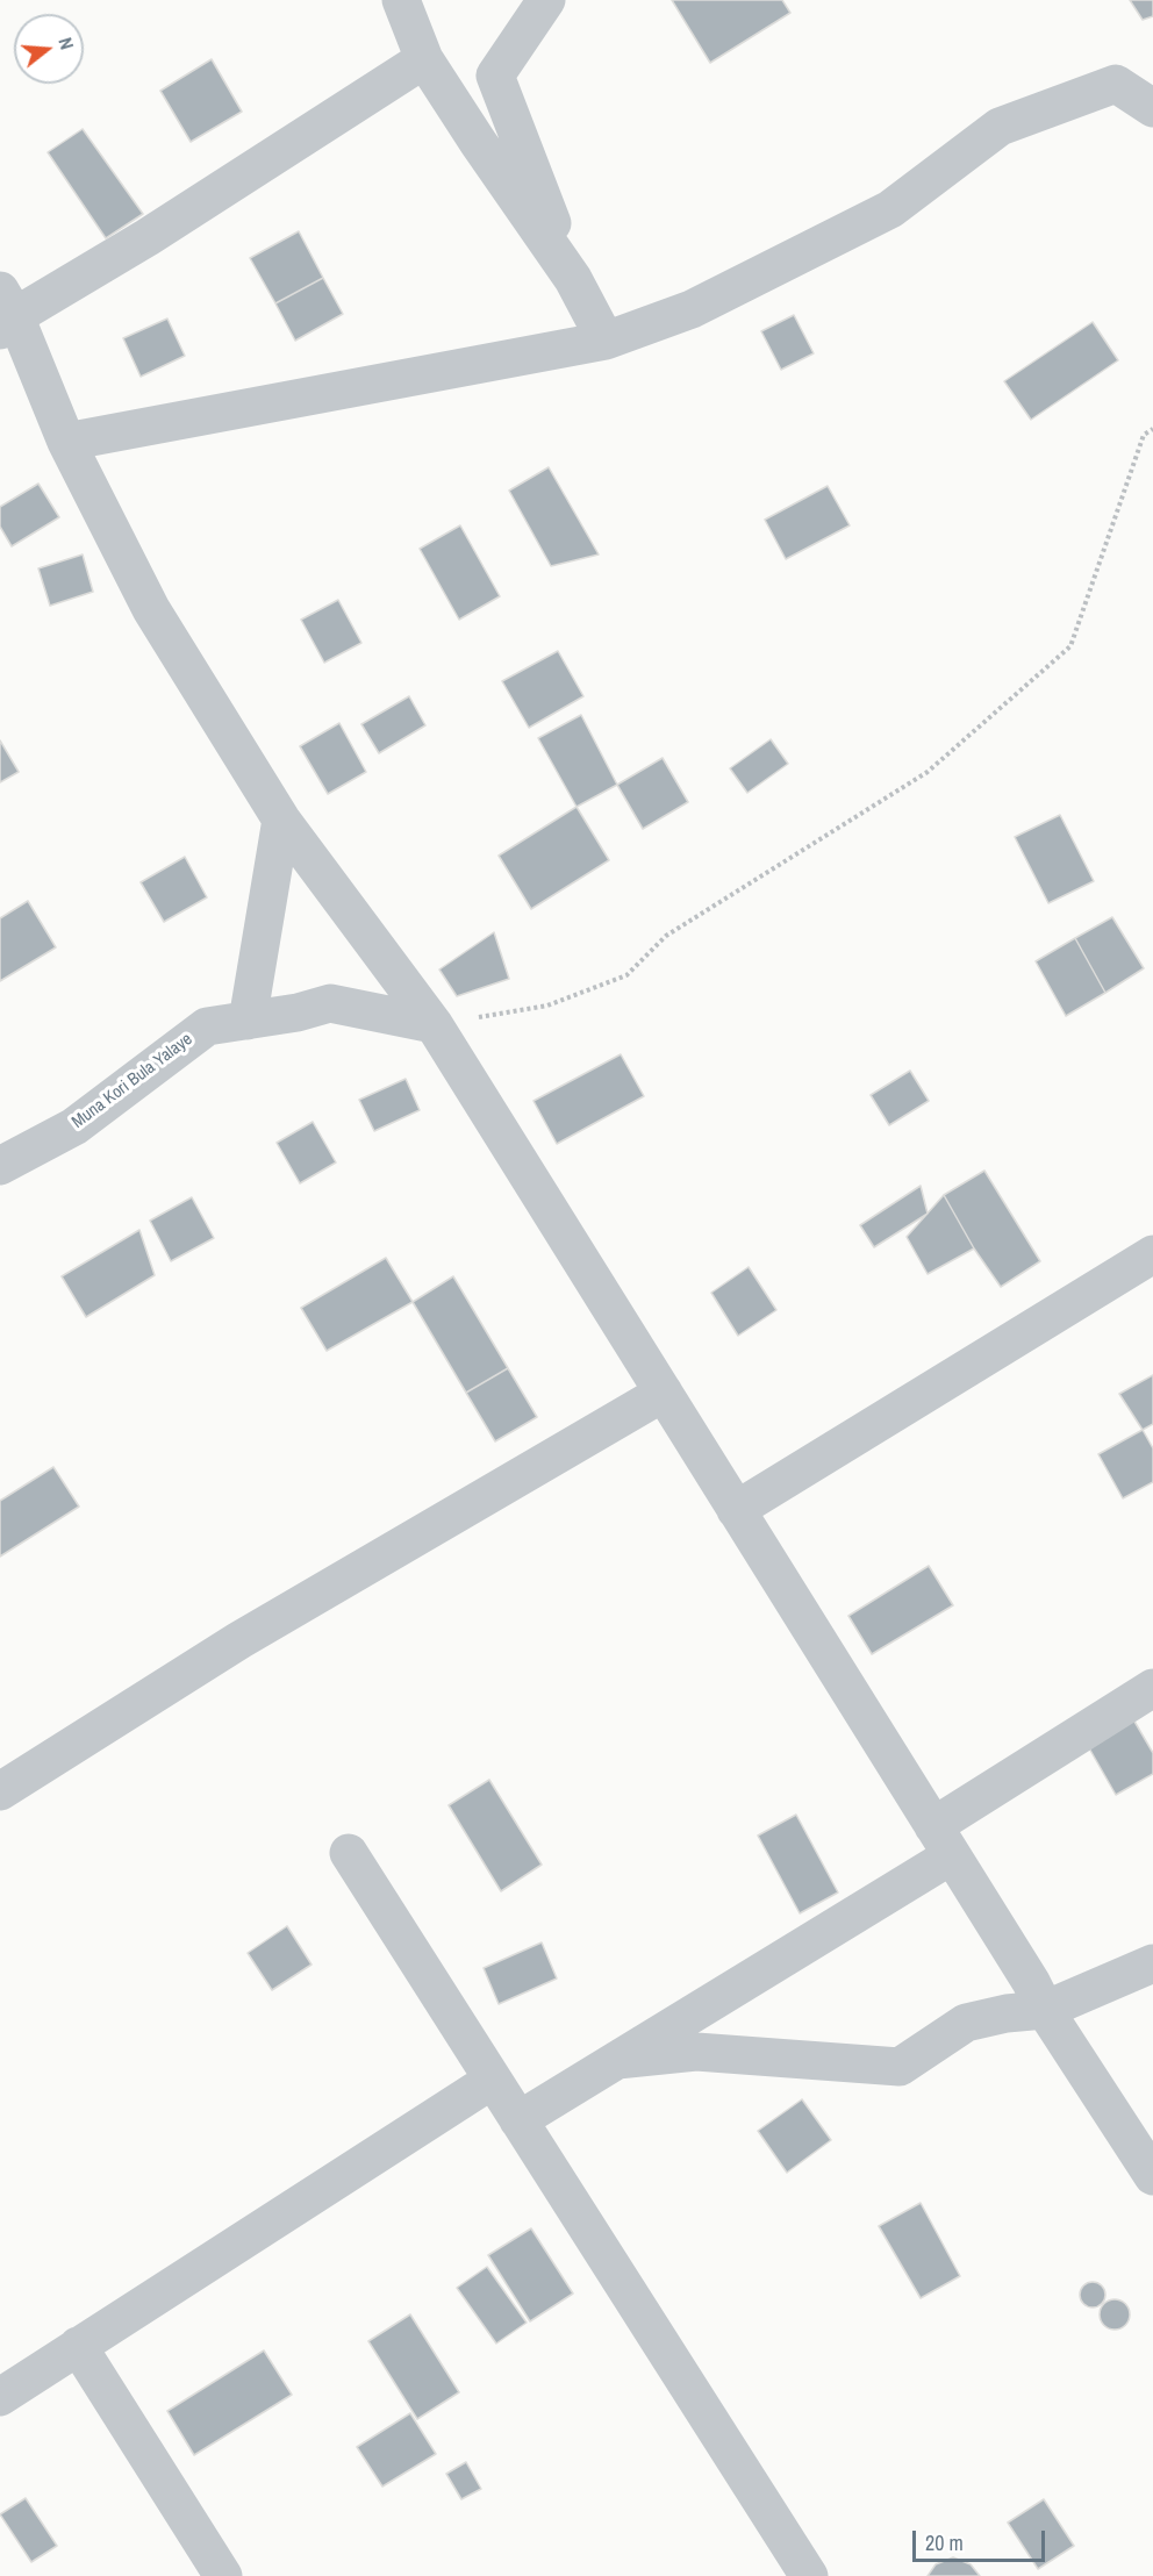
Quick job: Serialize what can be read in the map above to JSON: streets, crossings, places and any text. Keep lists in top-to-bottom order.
{
  "streets": {
    "street": ["Muna Kori Bula Yalaye"]
  },
  "scale_bar": "20 m",
  "north": "right"
}
